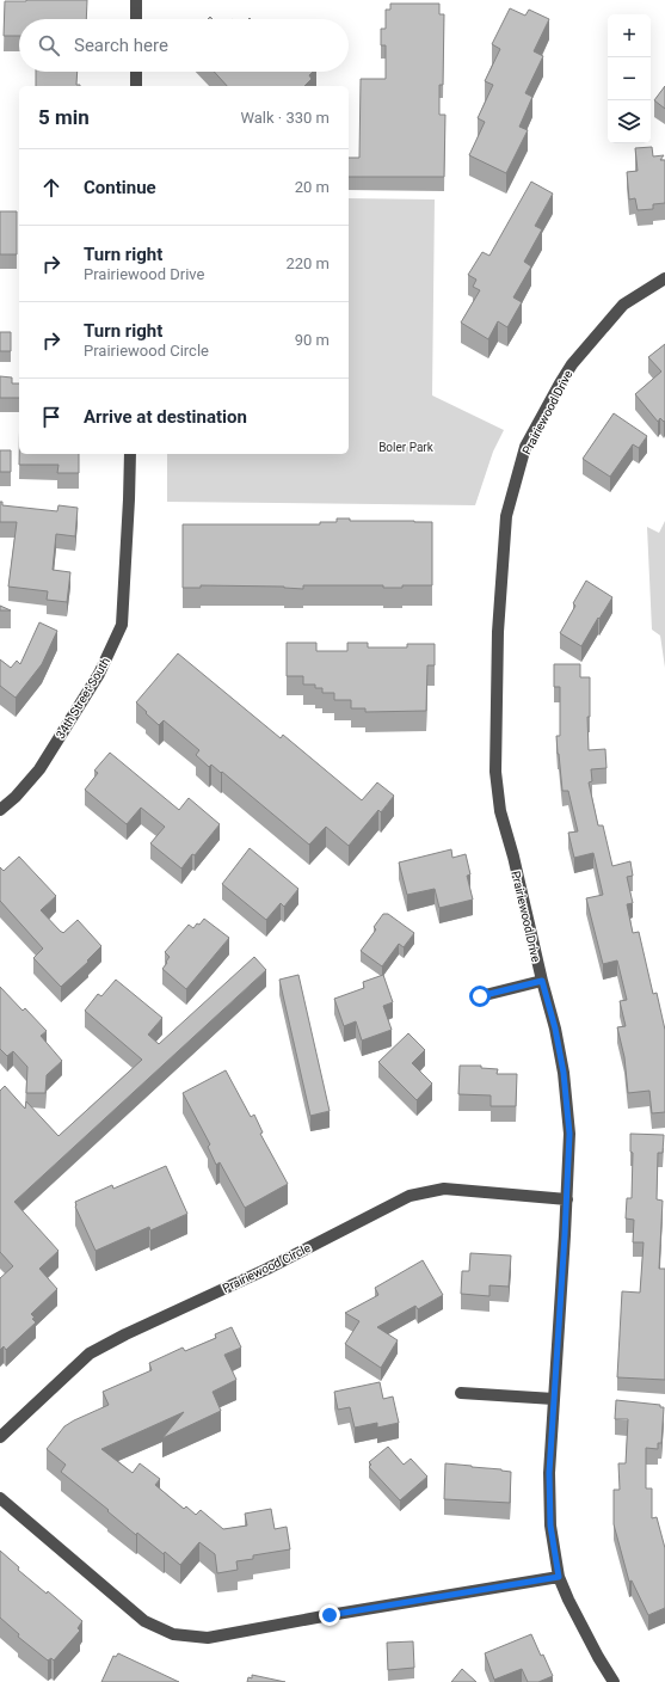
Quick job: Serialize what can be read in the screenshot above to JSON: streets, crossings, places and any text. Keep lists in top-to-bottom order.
{
  "streets": {
    "street": ["Prairiewood Drive", "34th Street South", "Prairiewood Circle"]
  },
  "crossings": [
    ["Prairiewood Drive", "Prairiewood Circle"]
  ],
  "parks": ["Boler Park"],
  "page": {
    "map_buttons": ["+", "−"],
    "search": "Search here",
    "heading": ["5 min", "Walk · 330 m"],
    "list": [
      ["Continue", "20 m"],
      ["Turn right", "Prairiewood Drive", "220 m"],
      ["Turn right", "Prairiewood Circle", "90 m"],
      "Arrive at destination"
    ]
  }
}
